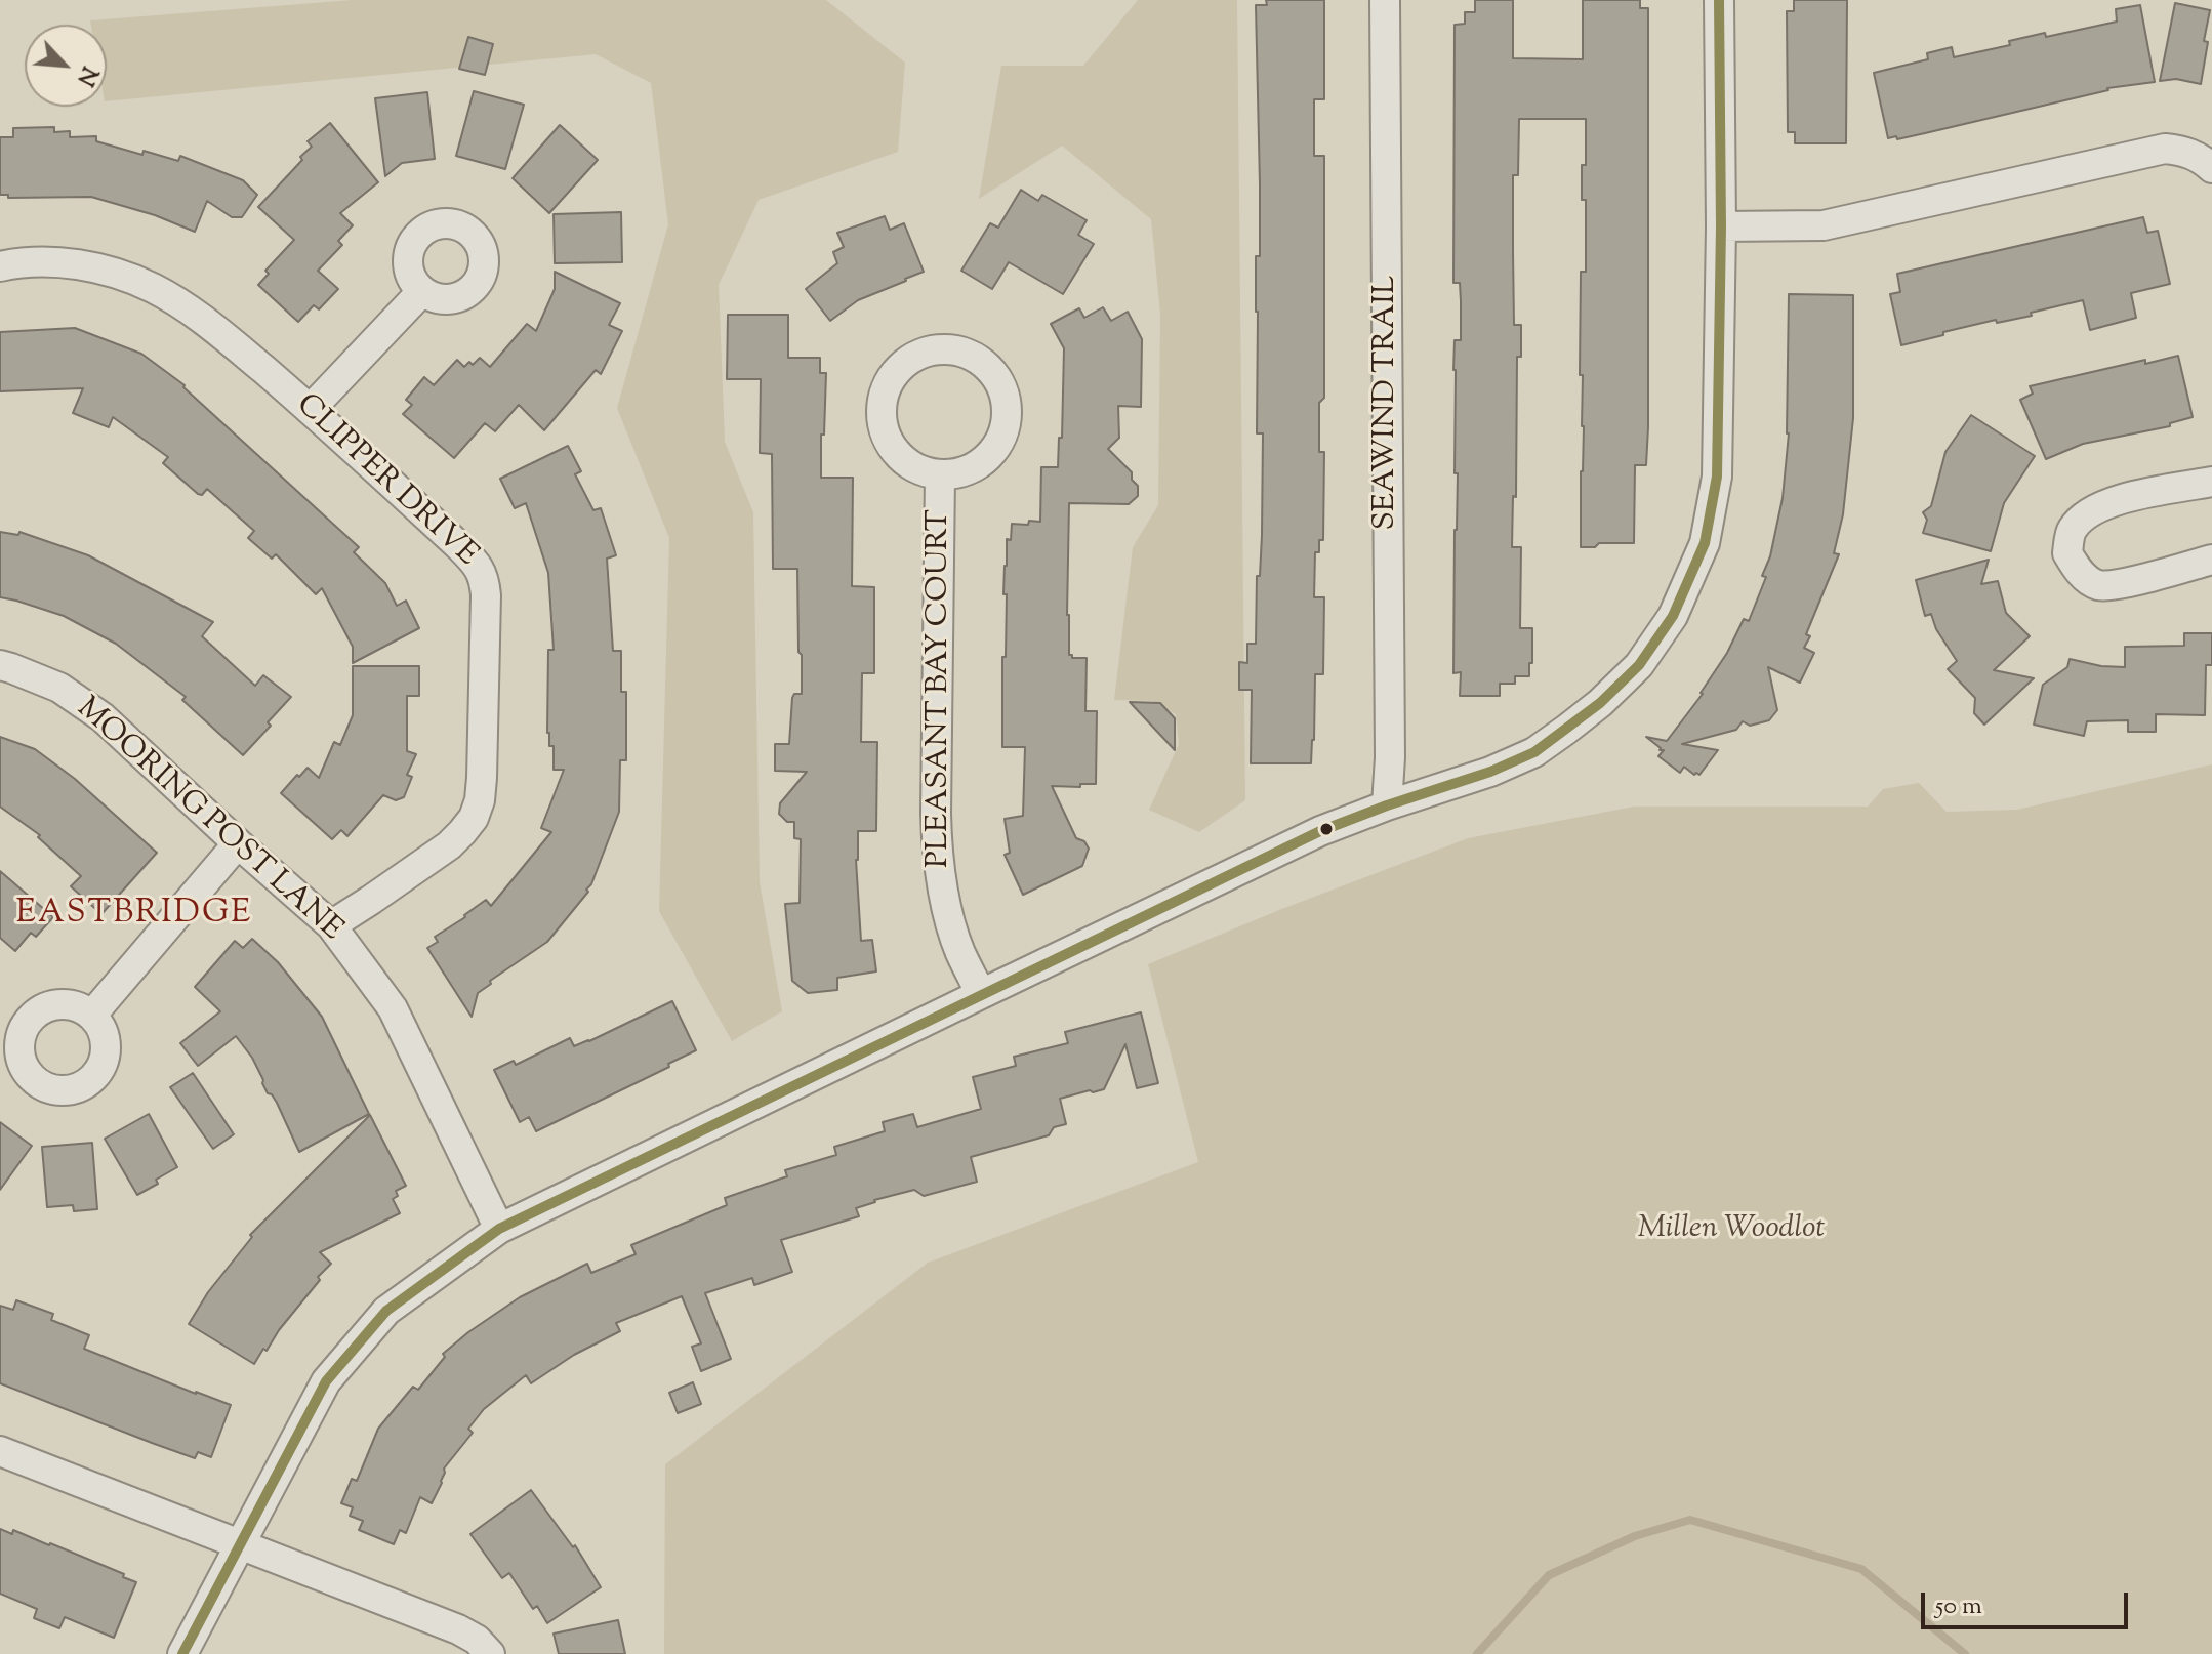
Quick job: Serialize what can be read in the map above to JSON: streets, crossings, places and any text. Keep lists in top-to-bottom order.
{
  "streets": {
    "street": [
      "SEAWIND TRAIL",
      "CLIPPER DRIVE",
      "PLEASANT BAY COURT",
      "MOORING POST LANE"
    ]
  },
  "crossings": [
    ["CLIPPER DRIVE", "MOORING POST LANE"]
  ],
  "districts": ["EASTBRIDGE"],
  "parks": ["Millen Woodlot"],
  "scale_bar": "50 m",
  "north": "bottom right"
}
